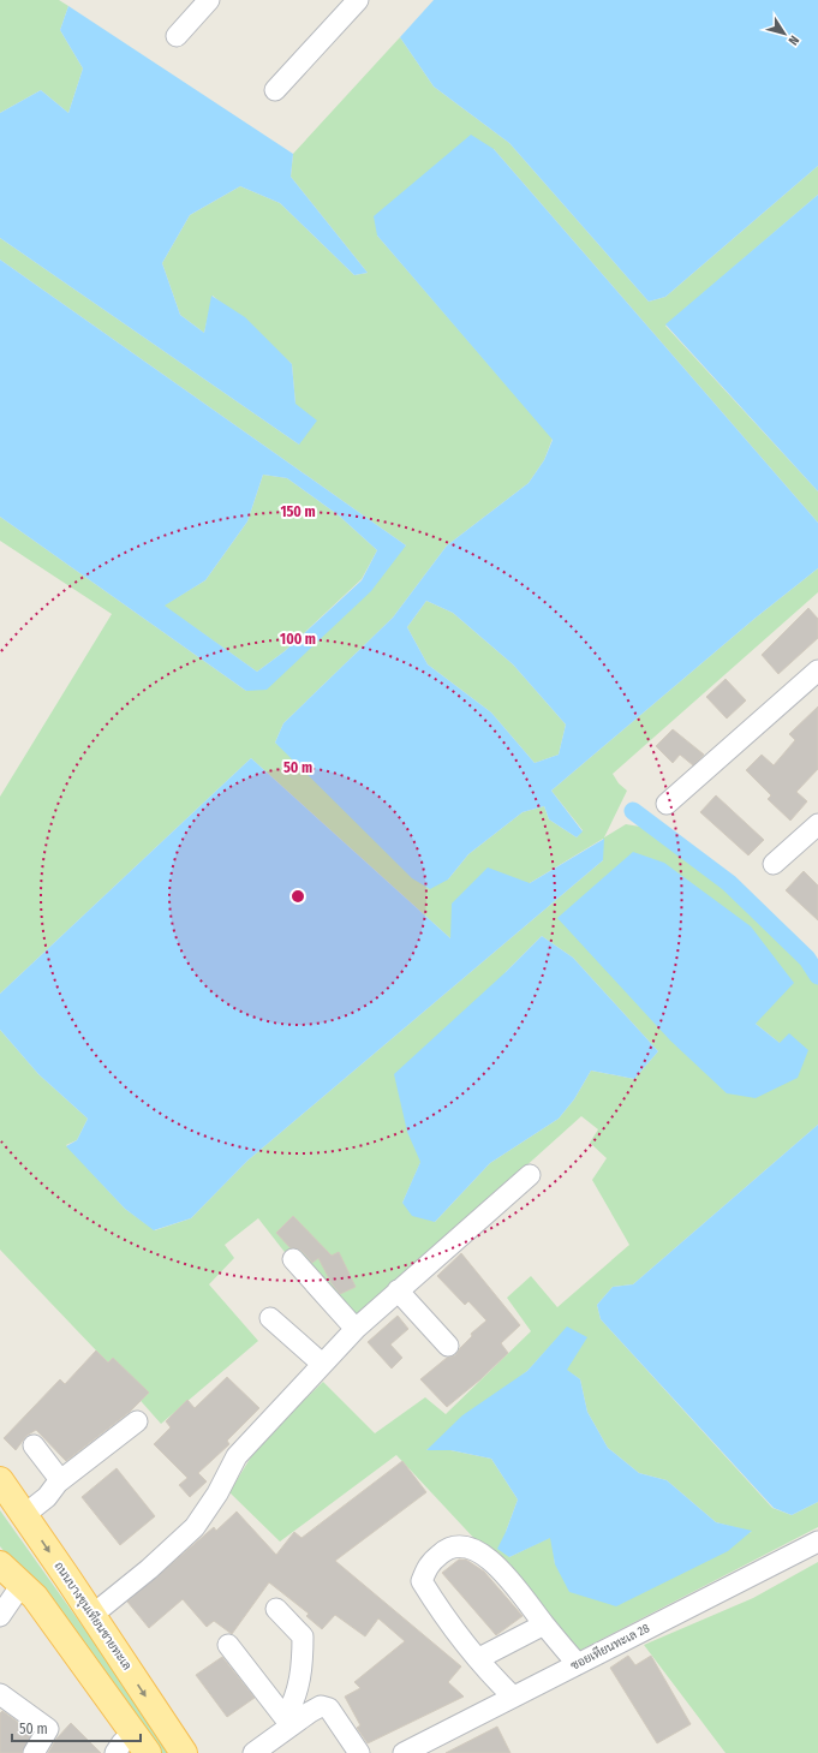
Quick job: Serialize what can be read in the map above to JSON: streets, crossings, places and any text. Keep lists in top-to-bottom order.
{
  "streets": {
    "main road": ["ถนนบางขุนเทียนชายทะเล"],
    "street": ["ซอยเทียนทะเล 28"]
  },
  "scale_bar": "50 m",
  "north": "bottom right",
  "rings": ["150 m", "100 m", "50 m"]
}
